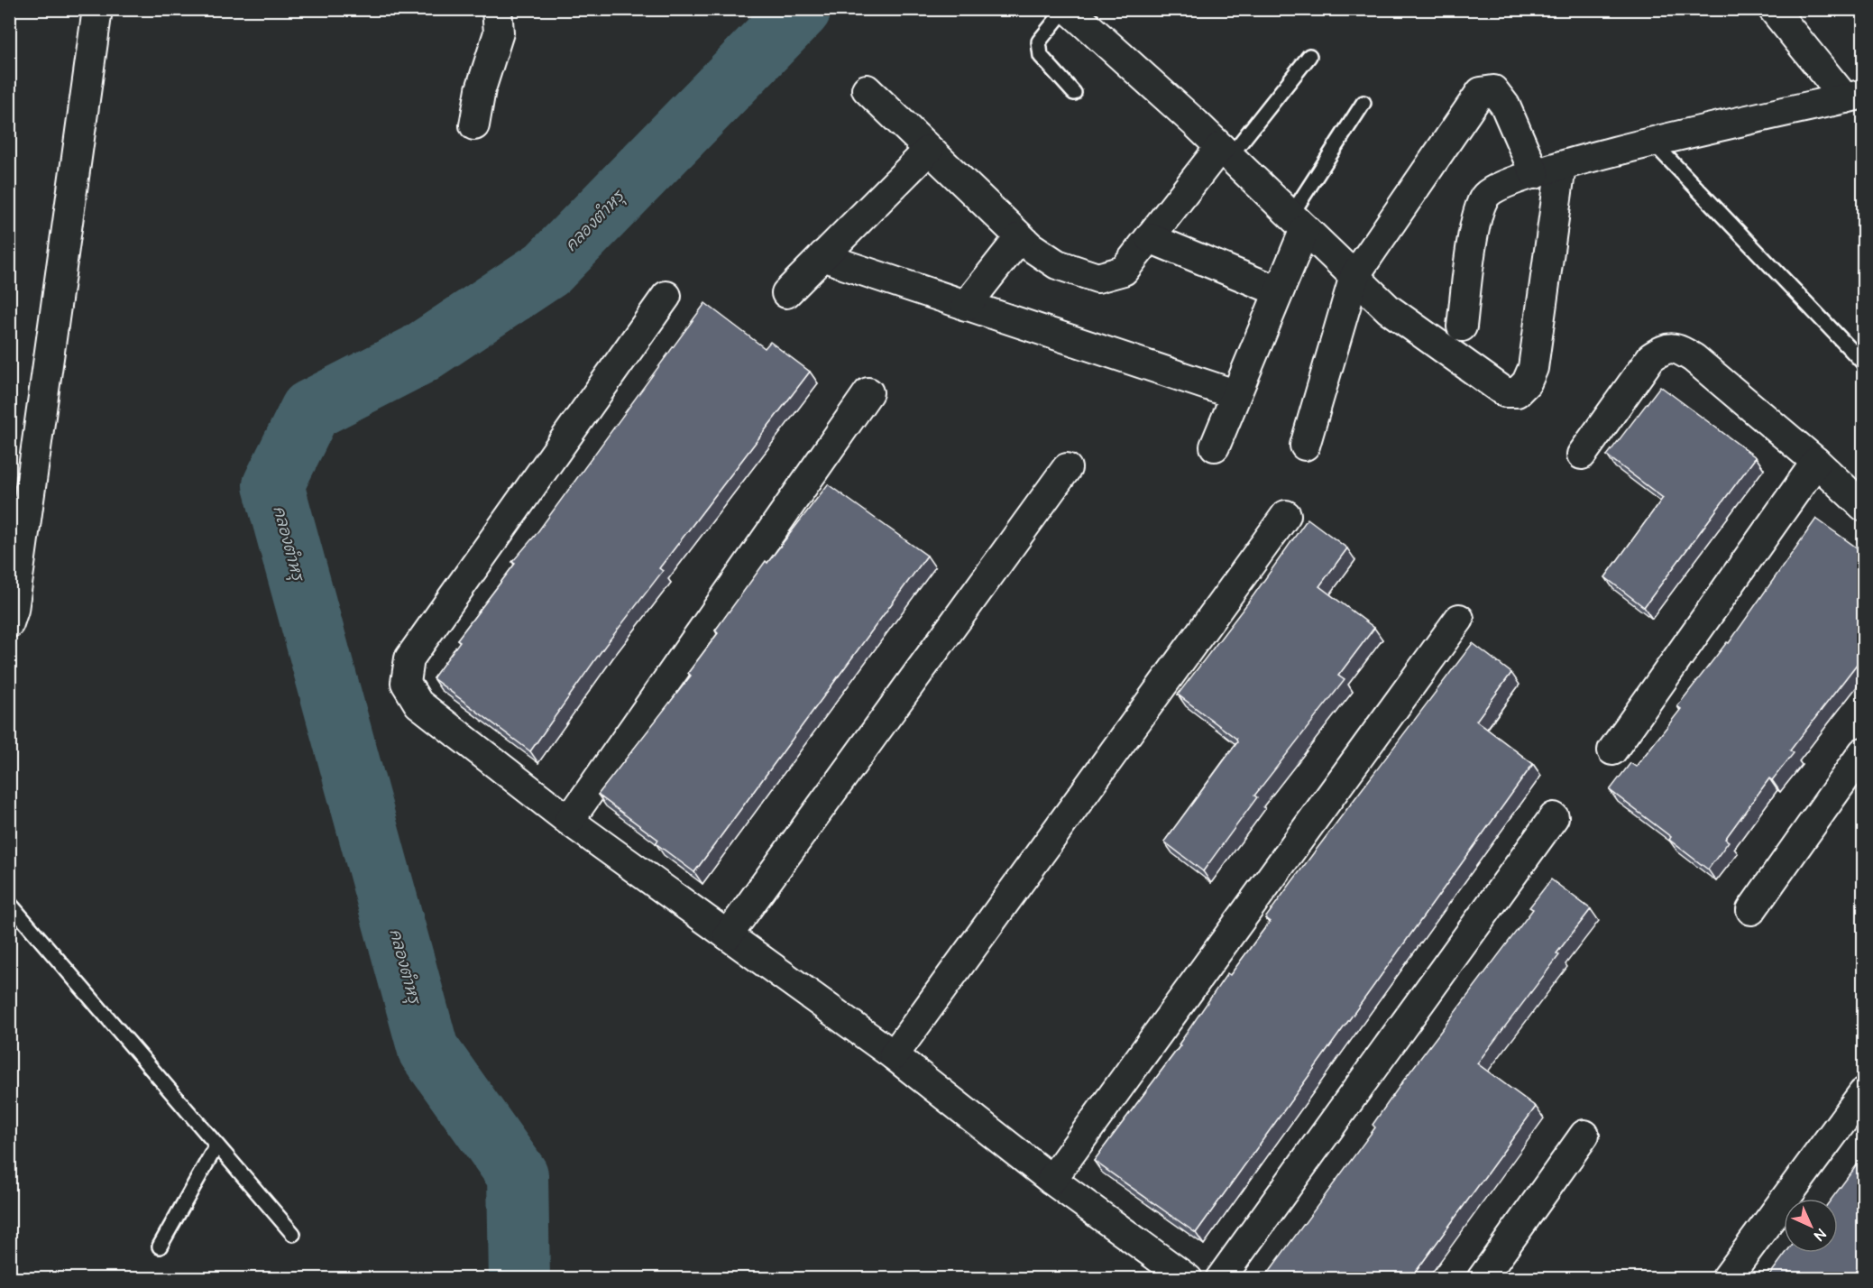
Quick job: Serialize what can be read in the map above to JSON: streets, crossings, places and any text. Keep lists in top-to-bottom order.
{
  "water": ["คลองตำหรุ"],
  "north": "bottom right"
}
